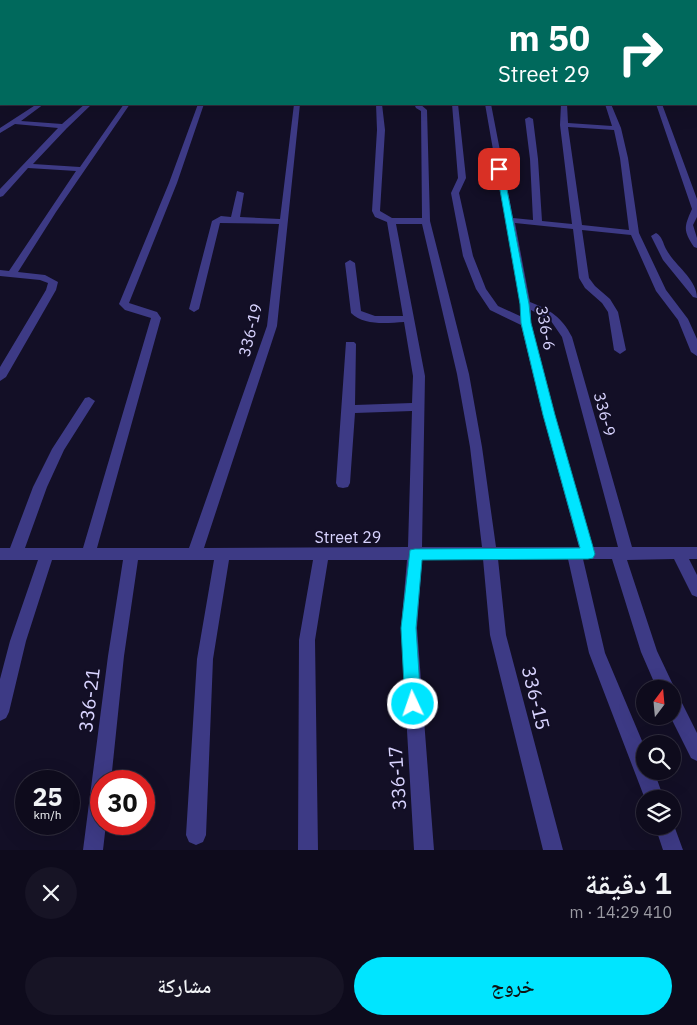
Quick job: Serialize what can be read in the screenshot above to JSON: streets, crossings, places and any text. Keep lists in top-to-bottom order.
{
  "streets": {
    "street": [
      "336-6",
      "336-19",
      "336-9",
      "Street 29",
      "336-15",
      "336-21",
      "336-17"
    ]
  },
  "crossings": [
    ["336-6", "336-9"],
    ["336-6", "Street 29"],
    ["336-19", "Street 29"],
    ["336-9", "Street 29"],
    ["Street 29", "336-15"],
    ["Street 29", "336-21"],
    ["Street 29", "336-17"]
  ],
  "north": "top",
  "page": {
    "turn": ["50 m", "Street 29"],
    "speed": "25 km/h",
    "limit": "30",
    "heading": ["1 دقيقة", "410 m · 14:29"],
    "buttons": ["خروج", "مشاركة"]
  }
}
